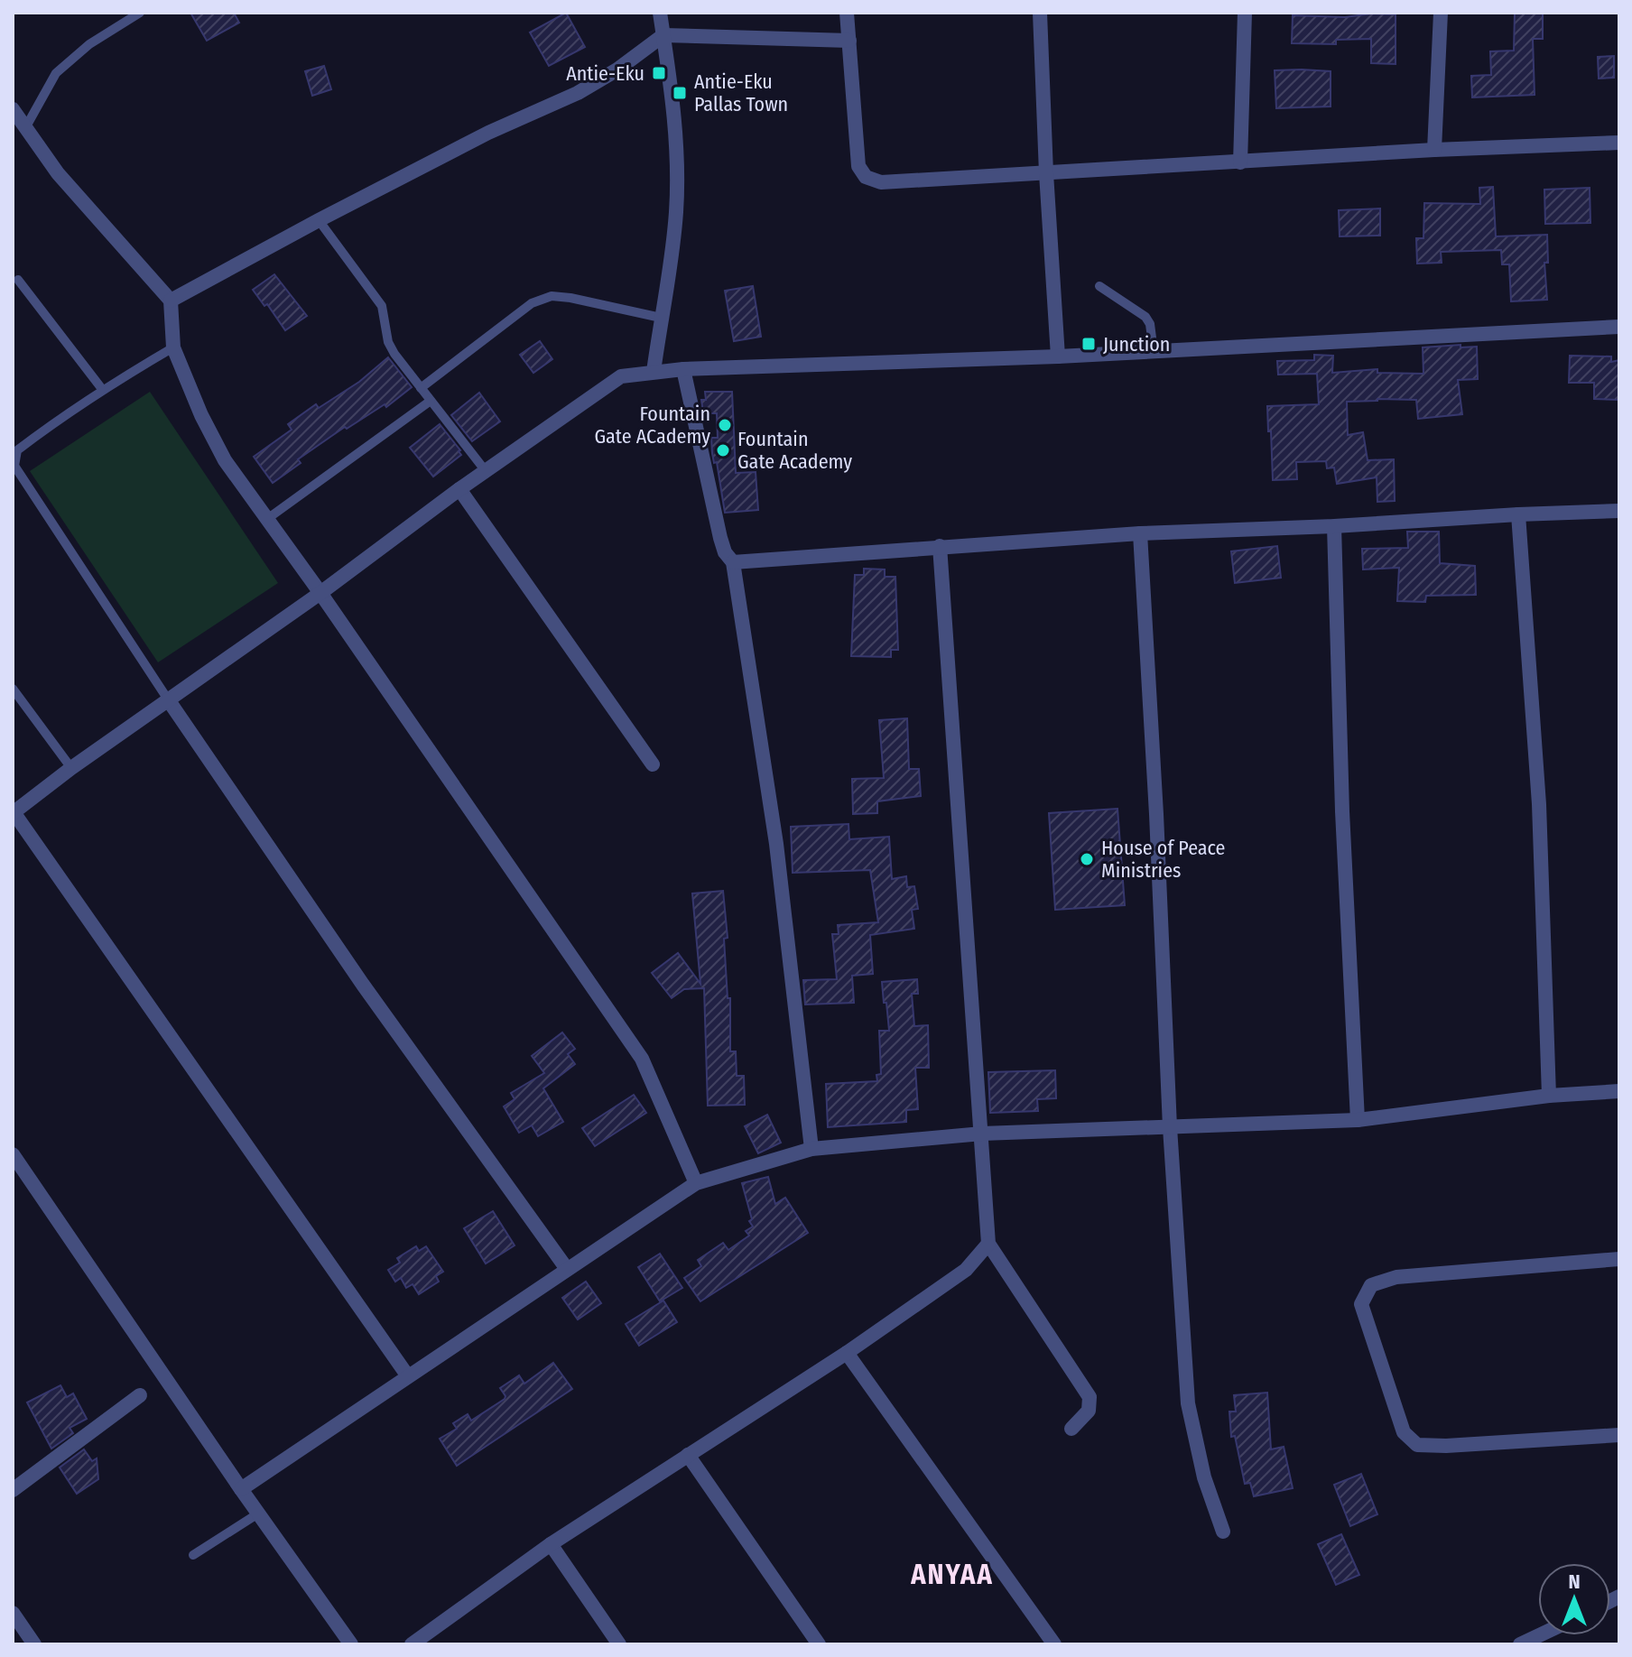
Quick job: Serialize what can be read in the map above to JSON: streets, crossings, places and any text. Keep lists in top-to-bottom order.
{
  "districts": ["ANYAA"],
  "places": {
    "transit": ["Antie-Eku", "Antie-Eku Pallas Town", "Junction"],
    "other": ["Fountain Gate ACademy", "Fountain Gate Academy", "House of Peace Ministries"]
  },
  "north": "top"
}
